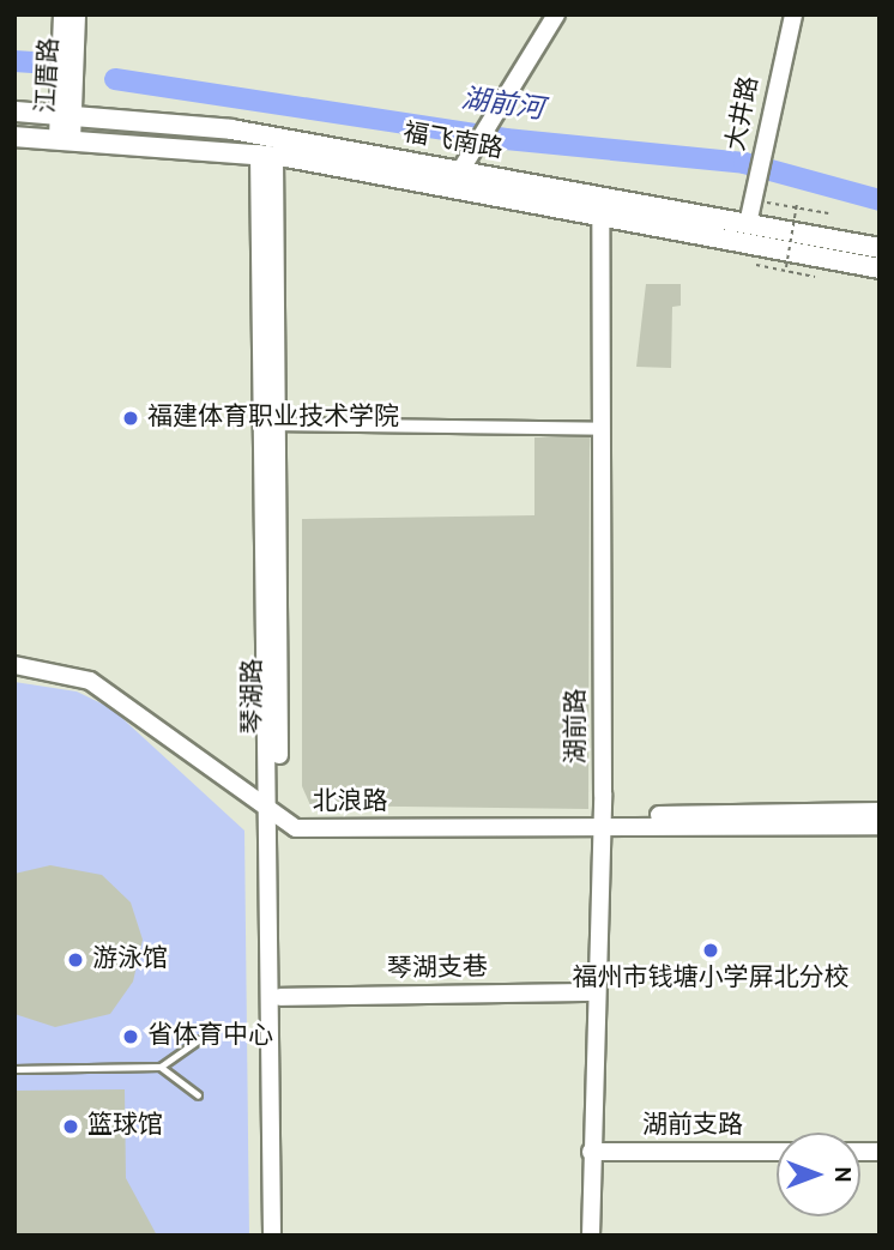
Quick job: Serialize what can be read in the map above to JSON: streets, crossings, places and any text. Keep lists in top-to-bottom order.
{
  "streets": {
    "main road": [
      "江厝路",
      "大井路",
      "福飞南路",
      "琴湖路",
      "湖前路",
      "北浪路",
      "琴湖支巷",
      "湖前支路"
    ]
  },
  "crossings": [
    ["江厝路", "福飞南路"],
    ["大井路", "福飞南路"],
    ["福飞南路", "琴湖路"],
    ["福飞南路", "湖前路"],
    ["琴湖路", "北浪路"],
    ["琴湖路", "琴湖支巷"],
    ["湖前路", "北浪路"],
    ["湖前路", "琴湖支巷"],
    ["湖前路", "湖前支路"]
  ],
  "water": ["湖前河"],
  "places": [
    "福建体育职业技术学院",
    "福州市钱塘小学屏北分校",
    "游泳馆",
    "省体育中心",
    "篮球馆"
  ],
  "north": "right"
}
